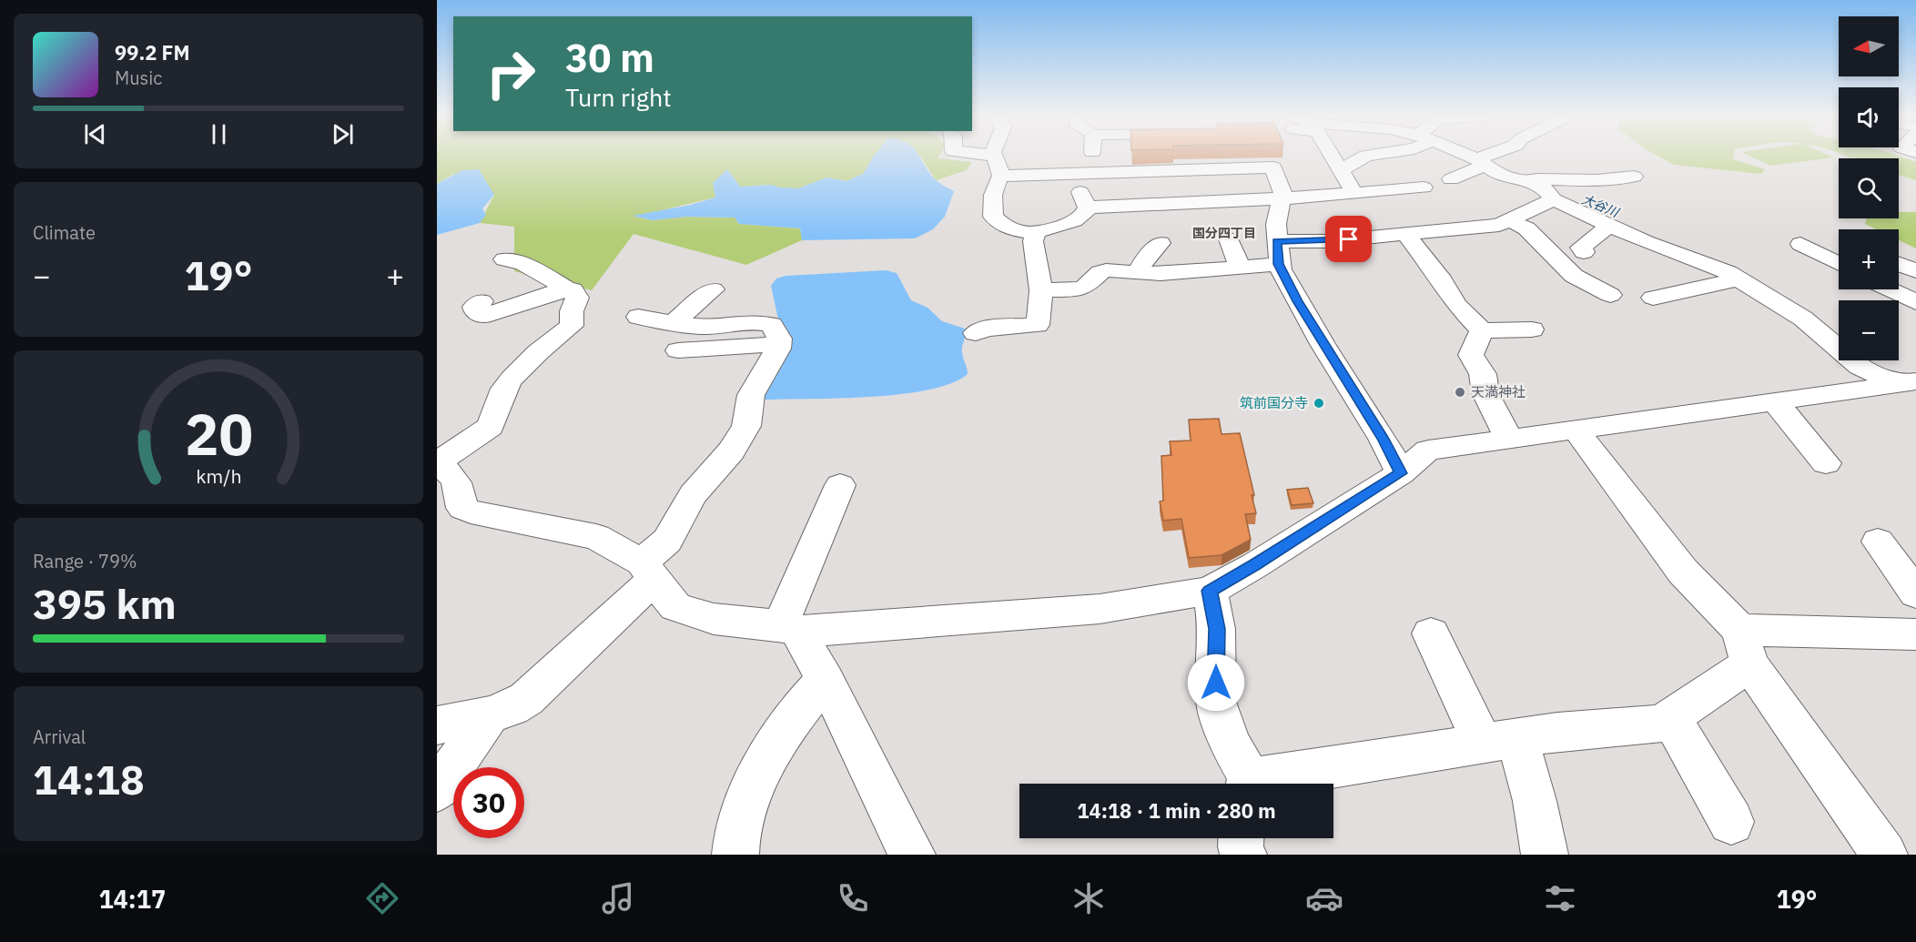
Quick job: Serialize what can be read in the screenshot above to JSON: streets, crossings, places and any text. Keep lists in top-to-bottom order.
{
  "districts": ["国分四丁目"],
  "water": ["大谷川"],
  "places": ["天満神社", "筑前国分寺"],
  "north": "left",
  "page": {
    "map_buttons": ["+", "−"],
    "turn": ["30 m", "Turn right"],
    "song": ["99.2 FM", "Music"],
    "tile": [
      "Climate",
      ["Range · 79%", "395 km"],
      ["Arrival", "14:18"]
    ],
    "heat": ["−", "19°", "+"],
    "limit": "30",
    "trip": "14:18 · 1 min · 280 m",
    "tabs": ["14:17", "19°"],
    "gauge": ["20", "km/h"]
  }
}
